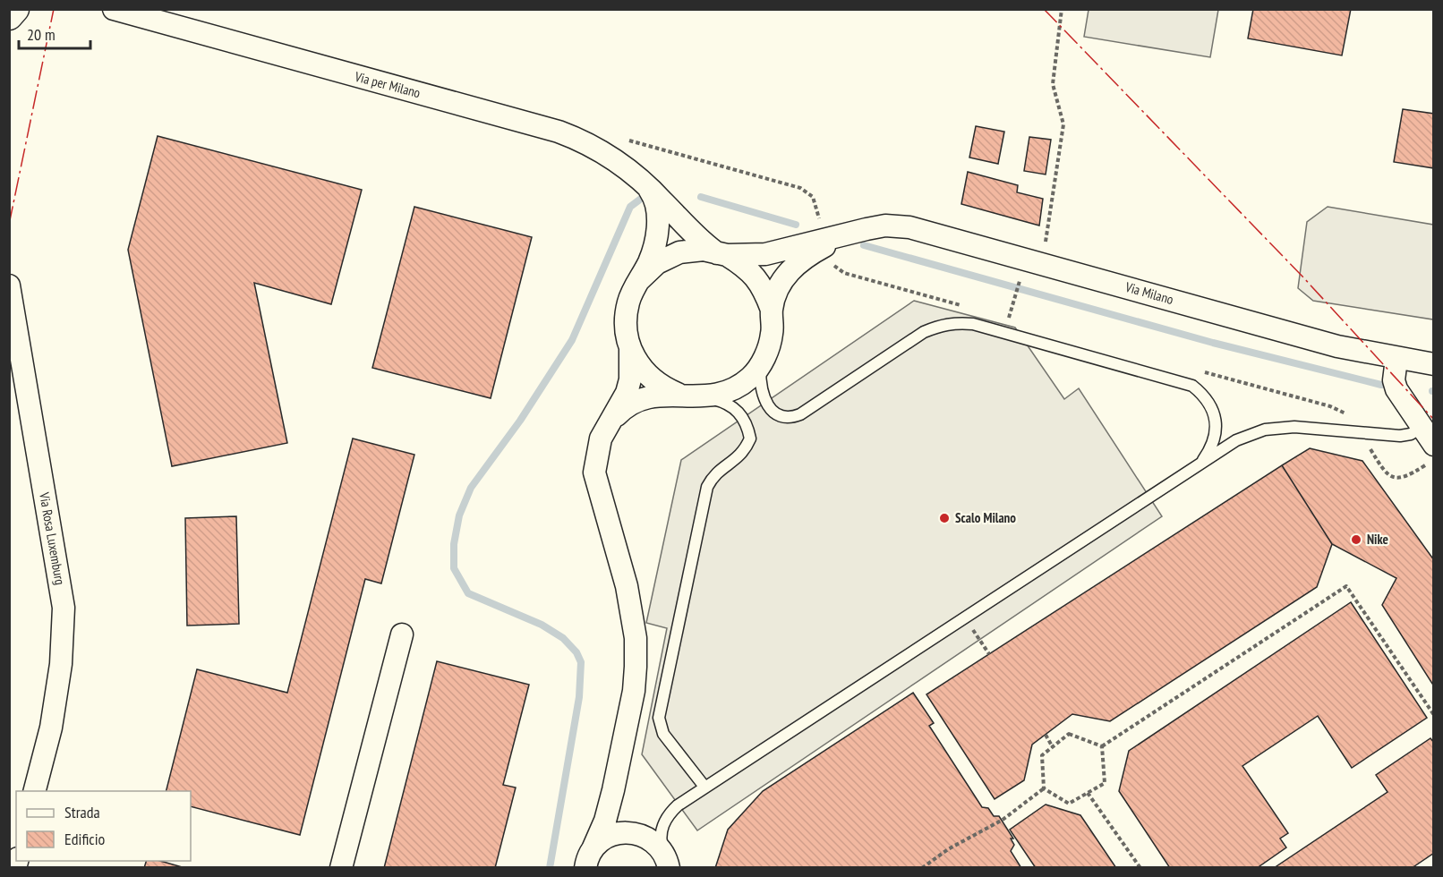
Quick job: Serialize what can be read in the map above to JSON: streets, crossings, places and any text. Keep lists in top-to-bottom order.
{
  "streets": {
    "street": ["Via per Milano", "Via Milano", "Via Rosa Luxemburg"]
  },
  "places": ["Scalo Milano", "Nike"],
  "legend": ["Strada", "Edificio"],
  "scale_bar": "20 m"
}
